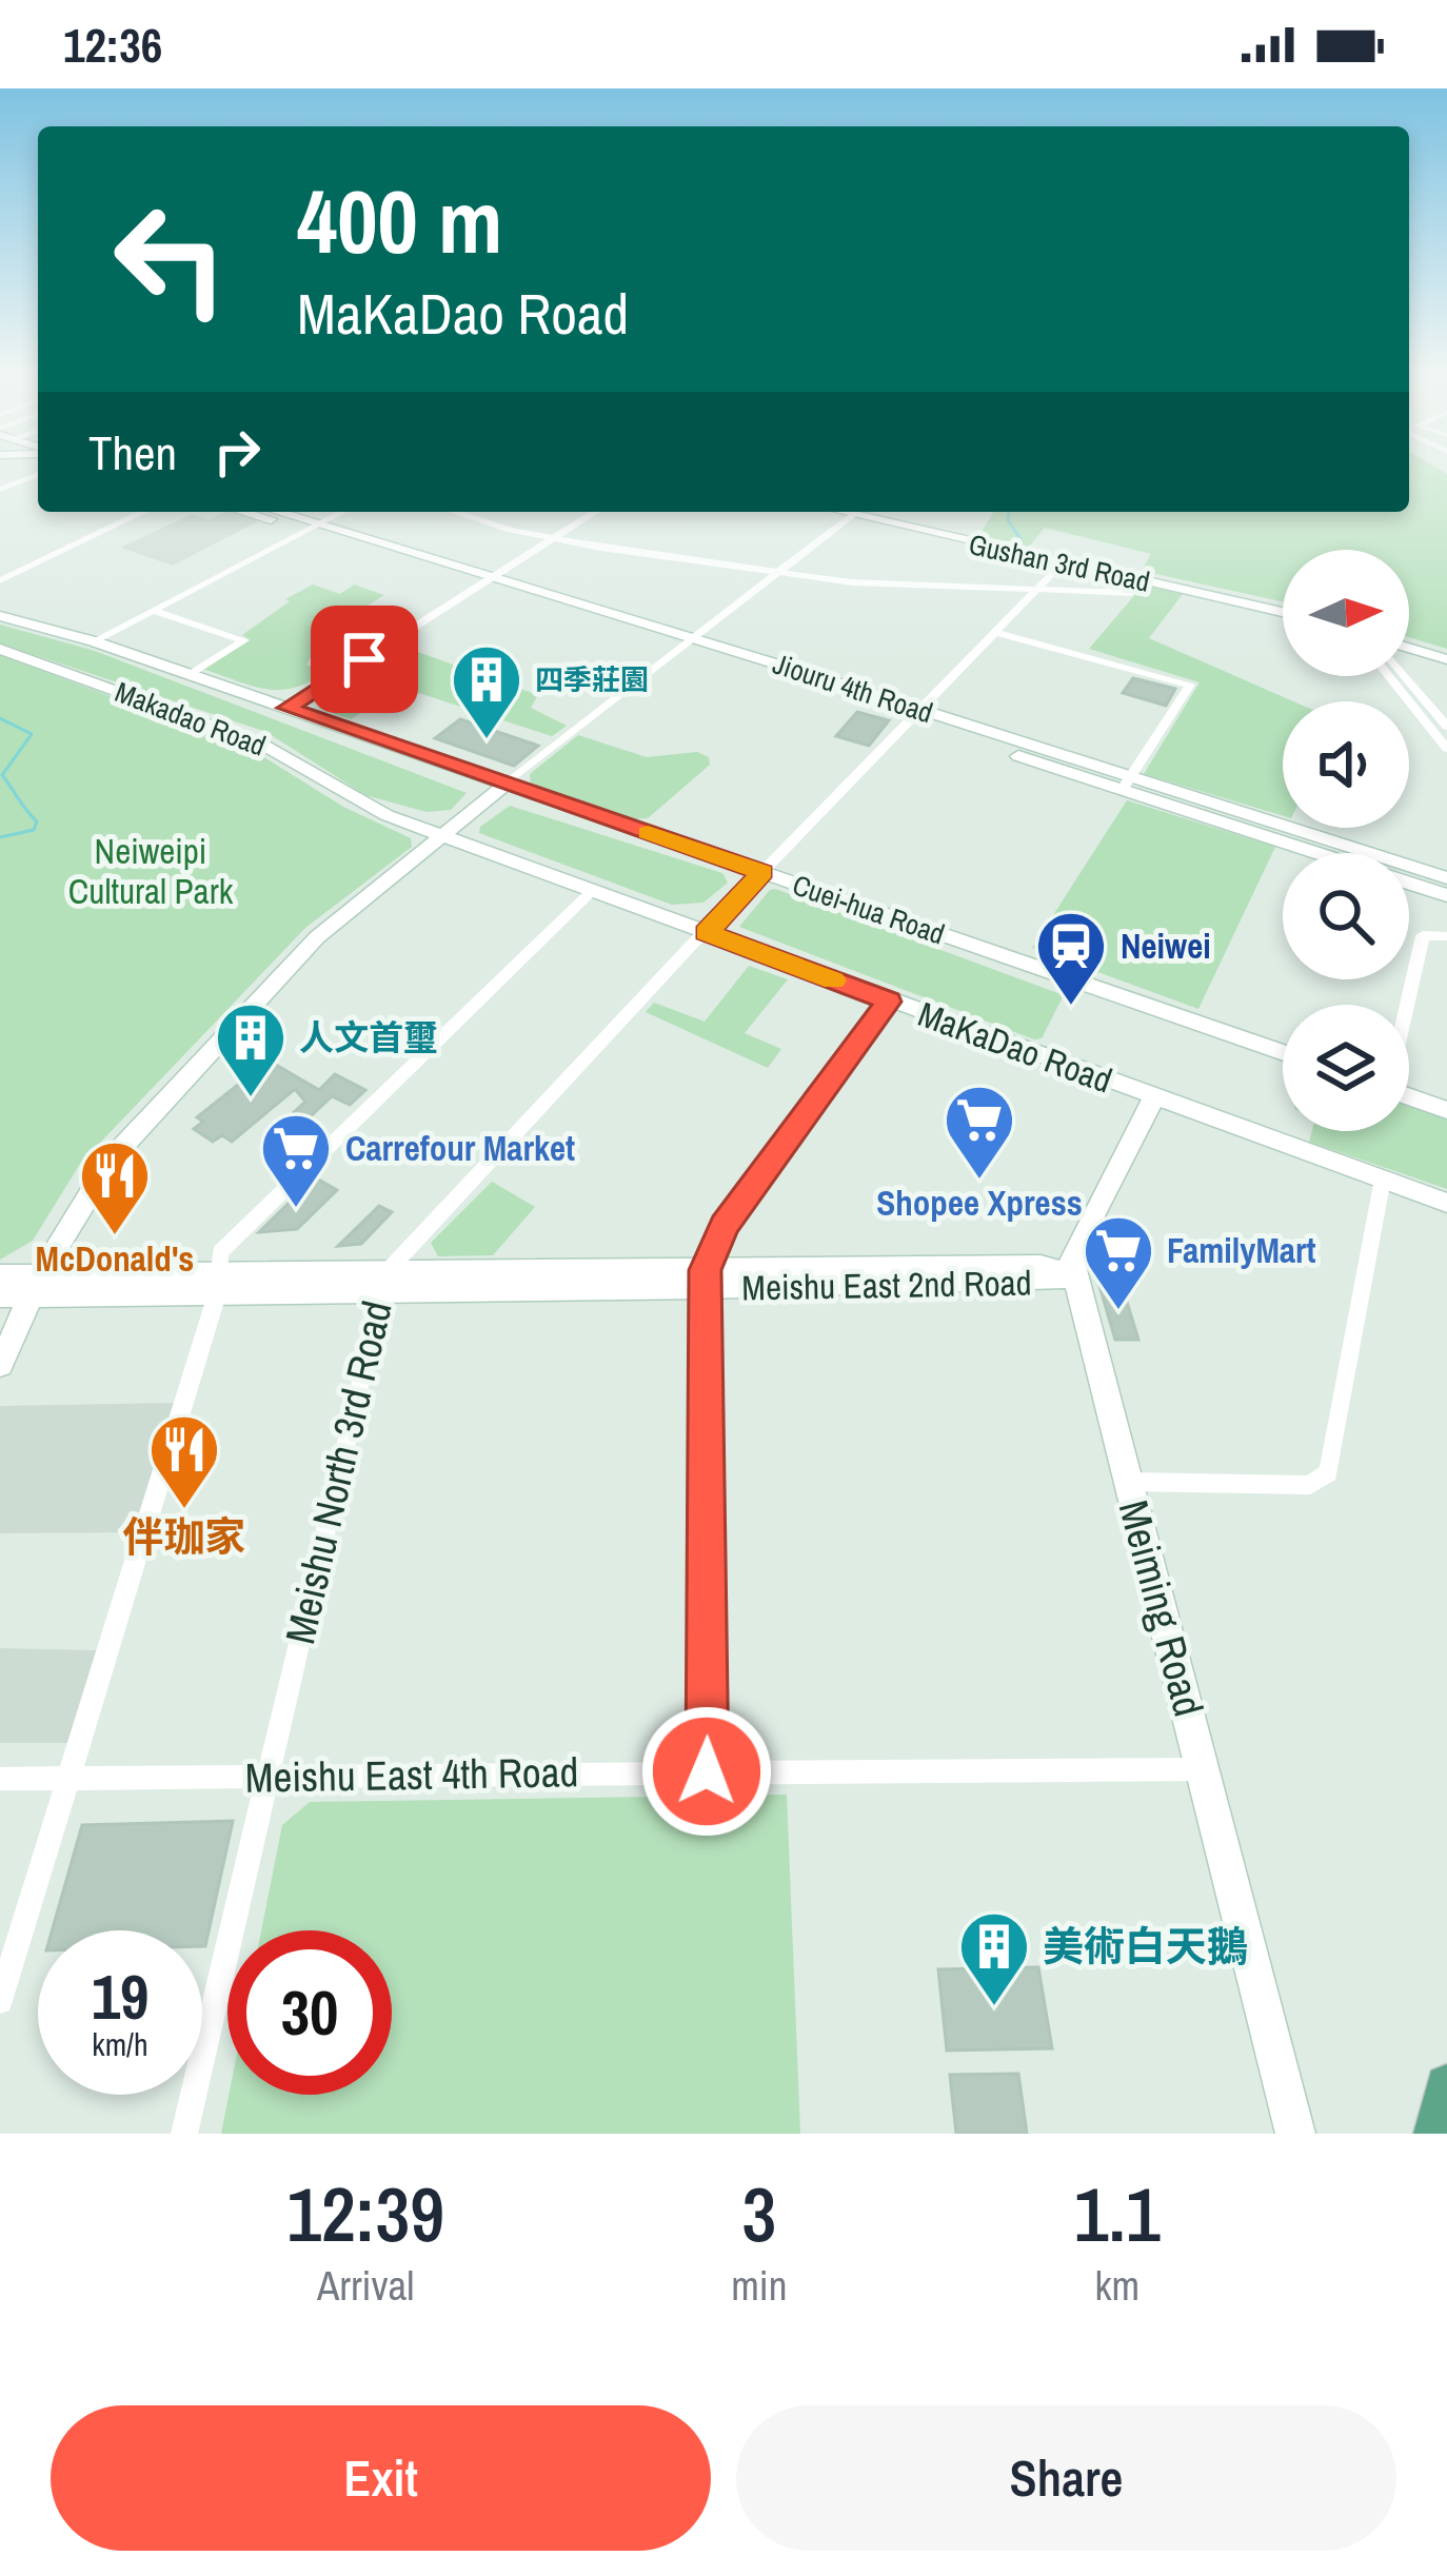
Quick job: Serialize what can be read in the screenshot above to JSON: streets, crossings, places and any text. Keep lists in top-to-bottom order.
{
  "streets": {
    "street": [
      "Gushan 3rd Road",
      "Jiouru 4th Road",
      "Makadao Road",
      "Cuei-hua Road",
      "MaKaDao Road",
      "Meishu East 2nd Road",
      "Meishu North 3rd Road",
      "Meiming Road",
      "Meishu East 4th Road"
    ]
  },
  "crossings": [
    ["Gushan 3rd Road", "Meishu North 3rd Road"],
    ["Jiouru 4th Road", "Meishu North 3rd Road"],
    ["Makadao Road", "MaKaDao Road"],
    ["Cuei-hua Road", "Meishu North 3rd Road"],
    ["MaKaDao Road", "Meishu North 3rd Road"],
    ["Meishu East 2nd Road", "Meishu North 3rd Road"],
    ["Meishu East 2nd Road", "Meiming Road"],
    ["Meishu North 3rd Road", "Meishu East 4th Road"],
    ["Meiming Road", "Meishu East 4th Road"]
  ],
  "parks": ["Neiweipi Cultural Park"],
  "places": {
    "building": ["四季莊園", "人文首璽", "美術白天鵝"],
    "station": ["Neiwei"],
    "supermarket": ["Shopee Xpress", "Carrefour Market", "FamilyMart"],
    "restaurant": ["McDonald's", "伴珈家"]
  },
  "north": "right",
  "page": {
    "status": "12:36",
    "turn": ["400 m", "MaKaDao Road"],
    "then": "Then",
    "speed": "19 km/h",
    "limit": "30",
    "eta": [
      "12:39",
      "Arrival",
      "3",
      "min",
      "1.1",
      "km"
    ],
    "buttons": ["Exit", "Share"]
  }
}
